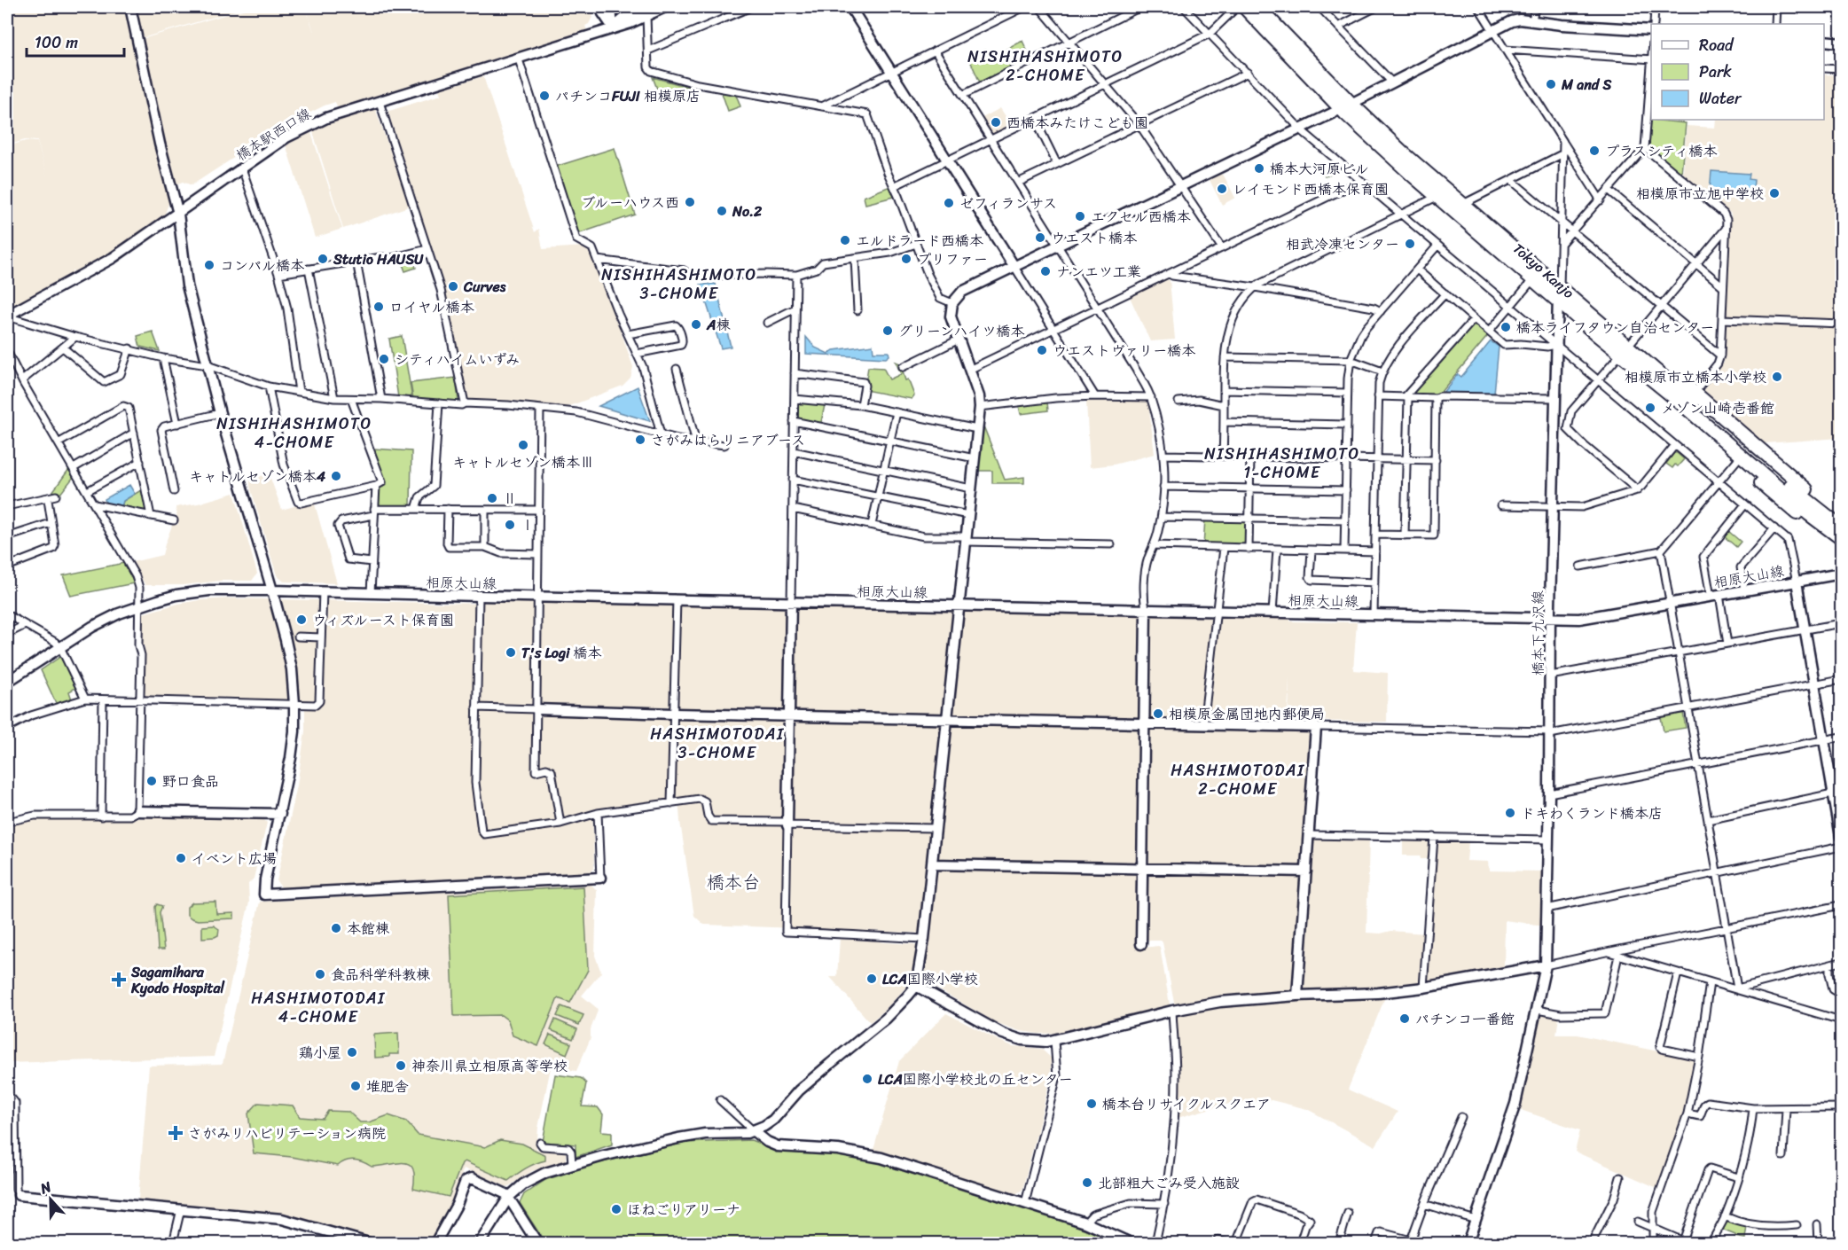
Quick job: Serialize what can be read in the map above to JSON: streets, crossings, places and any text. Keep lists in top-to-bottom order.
{
  "streets": {
    "highway": ["Tokyo Kanjo"],
    "street": ["橋本駅西口線", "相原大山線", "橋本下九沢線"]
  },
  "crossings": [
    ["Tokyo Kanjo", "橋本下九沢線"],
    ["相原大山線", "橋本下九沢線"]
  ],
  "districts": [
    "NISHIHASHIMOTO 2-CHOME",
    "NISHIHASHIMOTO 3-CHOME",
    "NISHIHASHIMOTO 4-CHOME",
    "NISHIHASHIMOTO 1-CHOME",
    "HASHIMOTODAI 3-CHOME",
    "HASHIMOTODAI 2-CHOME",
    "橋本台",
    "HASHIMOTODAI 4-CHOME"
  ],
  "places": {
    "other": [
      "M and S",
      "パチンコFUJI 相模原店",
      "西橋本みたけこども園",
      "プラスシティ橋本",
      "橋本大河原ビル",
      "レイモンド西橋本保育園",
      "相模原市立旭中学校",
      "ブルーハウス西",
      "ゼフィランサス",
      "No.2",
      "エクセル西橋本",
      "ウエスト橋本",
      "エルドラード西橋本",
      "相武冷凍センター",
      "Stutio HAUSU",
      "プリファー",
      "コンパル橋本",
      "ナンエツ工業",
      "Curves",
      "ロイヤル橋本",
      "A棟",
      "橋本ライフタウン自治センター",
      "グリーンハイツ橋本",
      "ウエストヴァリー橋本",
      "シティハイムいずみ",
      "相模原市立橋本小学校",
      "メゾン山崎壱番館",
      "さがみはらリニアブース",
      "キャトルセゾン橋本Ⅲ",
      "キャトルセゾン橋本4",
      "Ⅱ",
      "Ⅰ",
      "ウィズルースト保育園",
      "T's Logi 橋本",
      "相模原金属団地内郵便局",
      "野口食品",
      "ドキわくランド橋本店",
      "イベント広場",
      "本館棟",
      "食品科学科教棟",
      "LCA国際小学校",
      "パチンコ一番館",
      "鶏小屋",
      "神奈川県立相原高等学校",
      "LCA国際小学校北の丘センター",
      "堆肥舎",
      "橋本台リサイクルスクエア",
      "北部粗大ごみ受入施設",
      "ほねごりアリーナ"
    ],
    "health": ["Sagamihara Kyodo Hospital", "さがみリハビリテーション病院"]
  },
  "legend": ["Road", "Park", "Water"],
  "scale_bar": "100 m",
  "north": "top"
}
